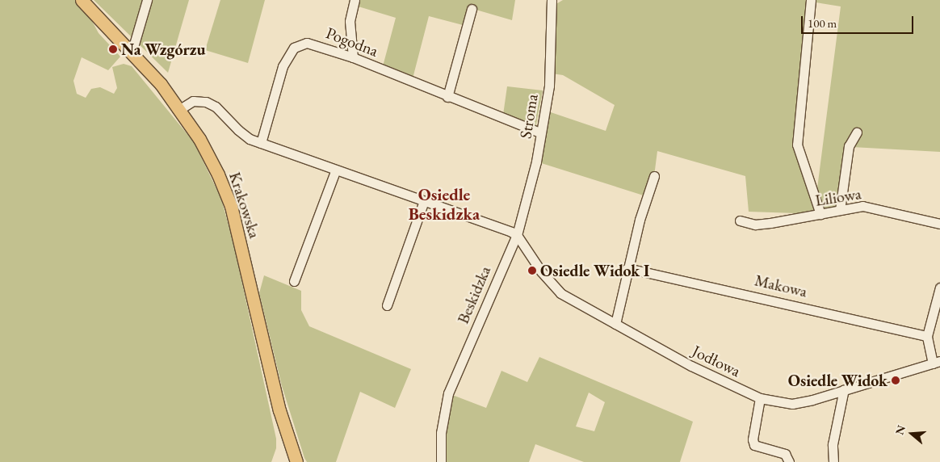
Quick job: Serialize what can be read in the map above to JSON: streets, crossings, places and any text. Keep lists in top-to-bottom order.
{
  "streets": {
    "main road": ["Krakowska"],
    "street": [
      "Pogodna",
      "Stroma",
      "Liliowa",
      "Makowa",
      "Beskidzka",
      "Jodłowa"
    ]
  },
  "crossings": [
    ["Pogodna", "Stroma"],
    ["Stroma", "Beskidzka"],
    ["Stroma", "Jodłowa"],
    ["Beskidzka", "Jodłowa"]
  ],
  "districts": ["Osiedle Beskidzka"],
  "places": ["Na Wzgórzu", "Osiedle Widok I", "Osiedle Widok"],
  "scale_bar": "100 m",
  "north": "left"
}
